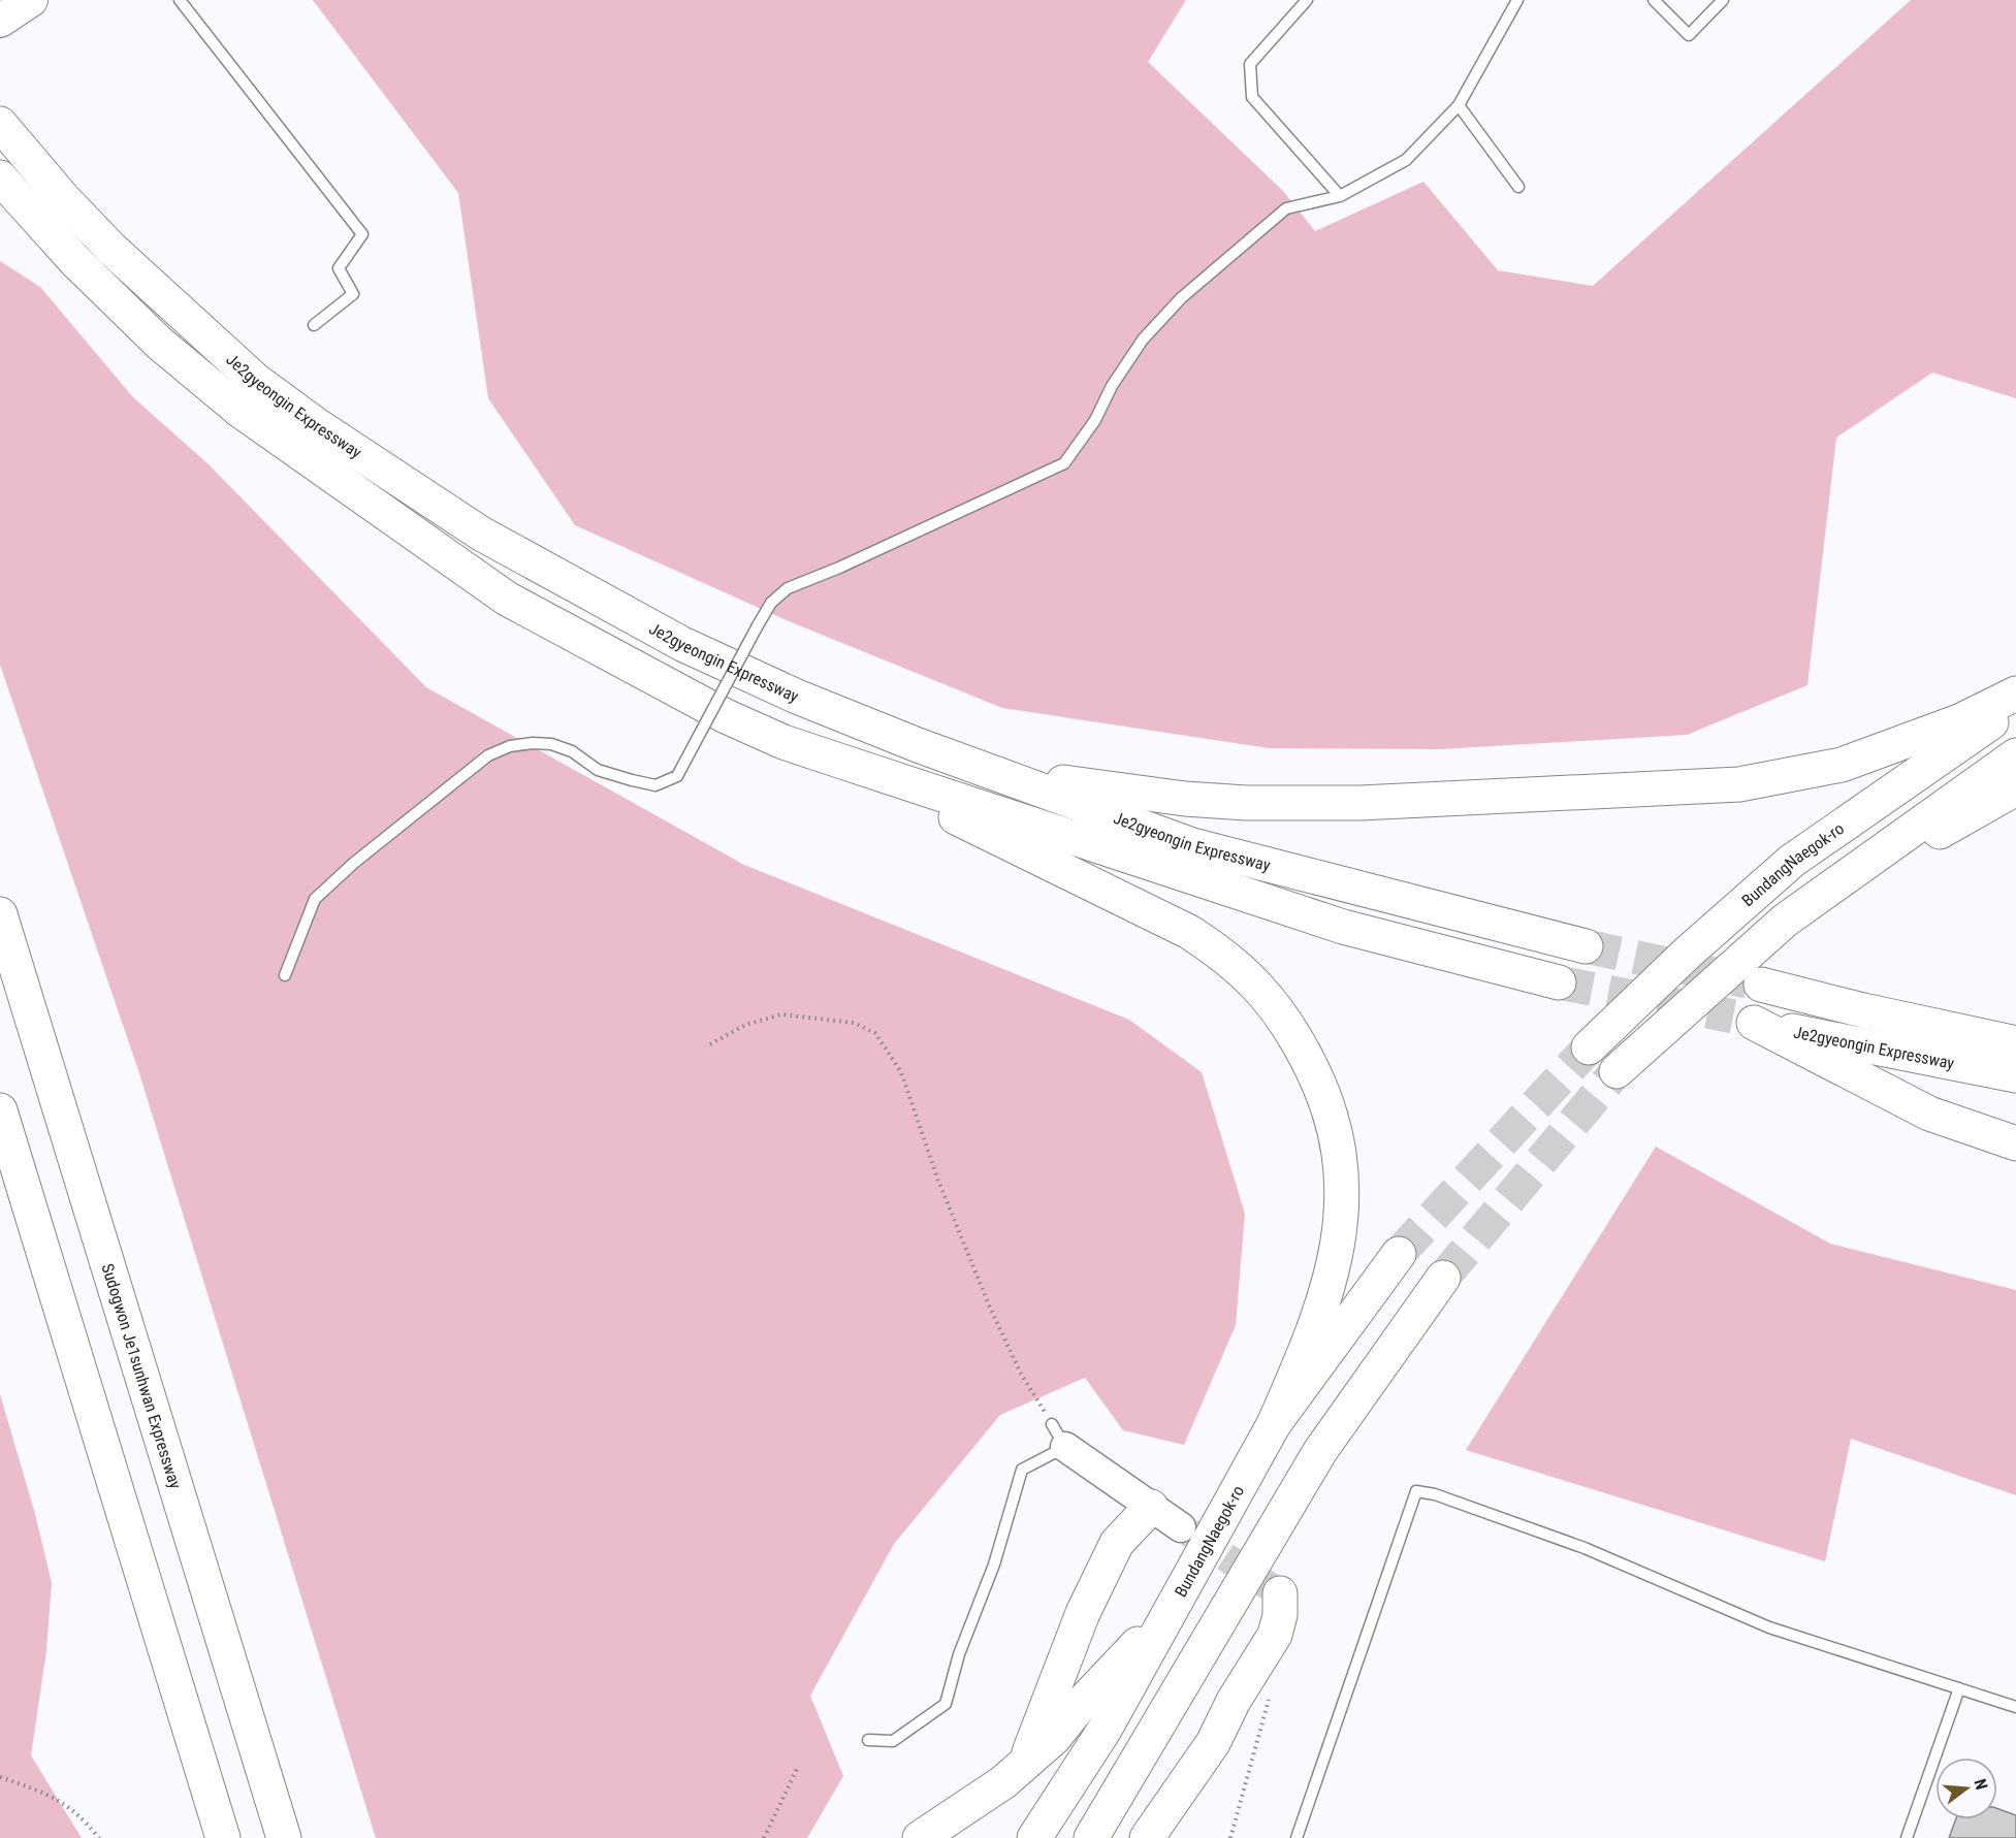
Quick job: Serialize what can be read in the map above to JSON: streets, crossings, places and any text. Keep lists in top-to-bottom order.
{
  "streets": {
    "highway": ["Je2gyeongin Expressway", "BundangNaegok-ro", "Sudogwon Je1sunhwan Expressway"]
  },
  "north": "right"
}
